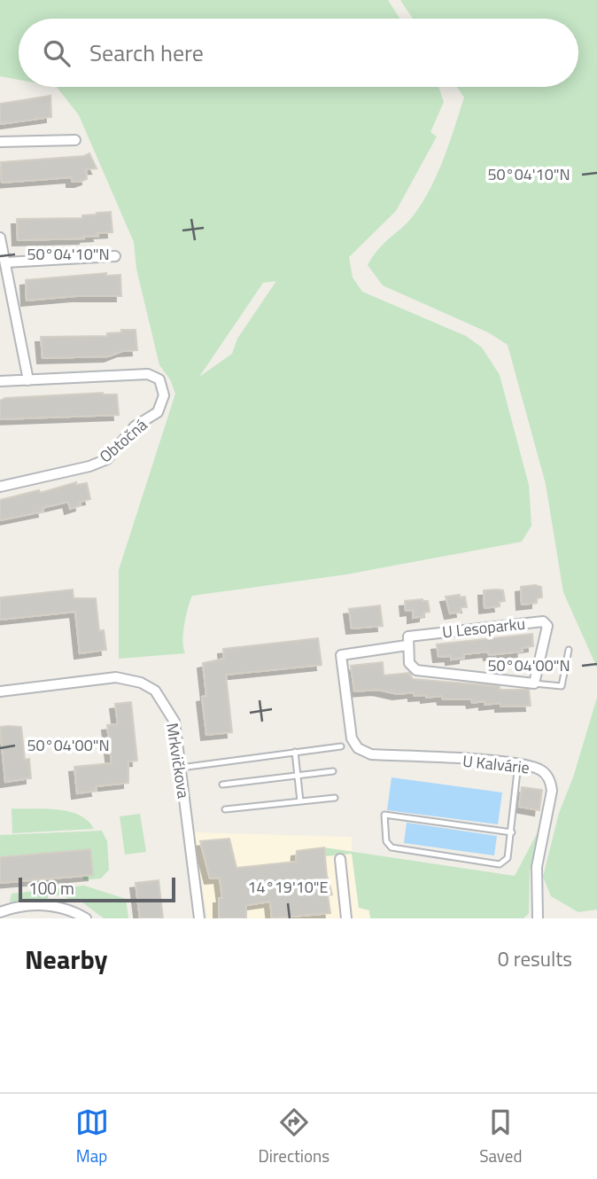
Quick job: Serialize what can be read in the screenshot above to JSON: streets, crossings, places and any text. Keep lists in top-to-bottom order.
{
  "streets": {
    "street": [
      "Obtočná",
      "U Lesoparku",
      "Mrkvičkova",
      "U Kalvárie"
    ]
  },
  "crossings": [
    ["U Lesoparku", "U Kalvárie"]
  ],
  "scale_bar": "100 m",
  "page": {
    "search": "Search here",
    "scale": "100 m",
    "heading": ["Nearby", "0 results"],
    "nav": ["Map", "Directions", "Saved"]
  },
  "coordinates": ["50°04'10\"N", "50°04'00\"N", "14°19'10\"E"]
}
